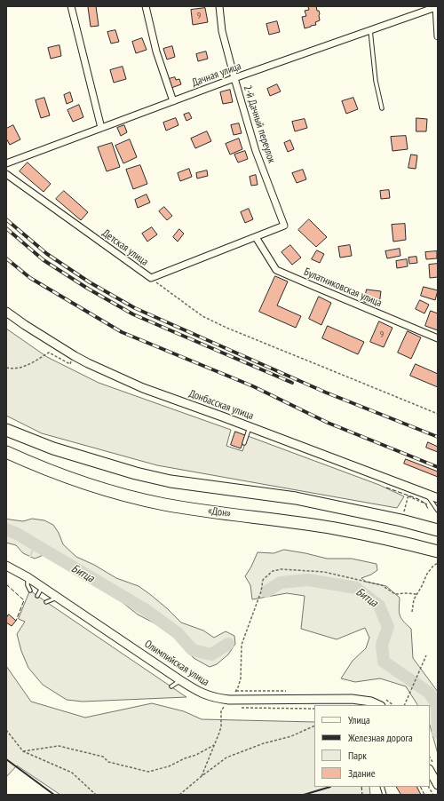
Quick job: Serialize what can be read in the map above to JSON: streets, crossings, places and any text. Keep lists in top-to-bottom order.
{
  "streets": {
    "highway": ["«Дон»"],
    "street": [
      "Дачная улица",
      "2-й Дачный переулок",
      "Детская улица",
      "Булатниковская улица",
      "Донбасская улица",
      "Олимпийская улица"
    ]
  },
  "crossings": [
    ["Дачная улица", "2-й Дачный переулок"],
    ["2-й Дачный переулок", "Детская улица"],
    ["Детская улица", "Булатниковская улица"]
  ],
  "water": ["Битца"],
  "house_numbers": ["9", "9"],
  "legend": [
    "Улица",
    "Железная дорога",
    "Парк",
    "Здание"
  ]
}
